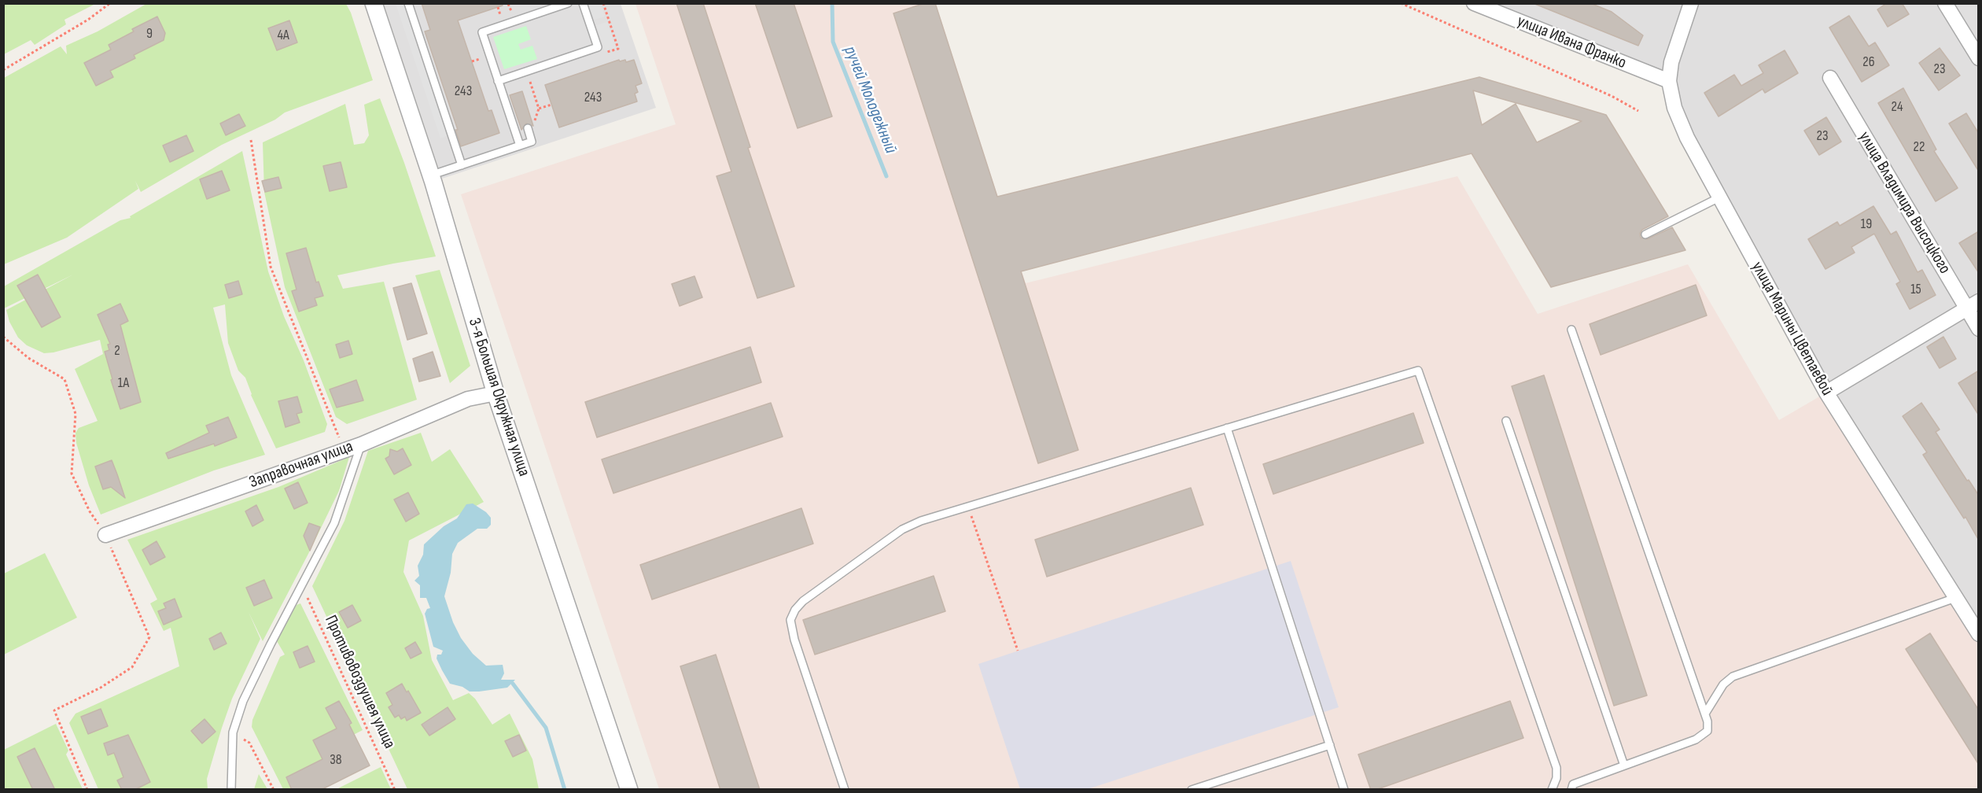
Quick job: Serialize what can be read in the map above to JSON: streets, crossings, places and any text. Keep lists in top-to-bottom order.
{
  "streets": {
    "street": [
      "улица Ивана Франко",
      "улица Владимира Высоцкого",
      "улица Марины Цветаевой",
      "3-я Большая Окружная улица",
      "Заправочная улица"
    ],
    "path": ["Противовоздушея улица"]
  },
  "crossings": [
    ["улица Ивана Франко", "улица Марины Цветаевой"],
    ["3-я Большая Окружная улица", "Заправочная улица"]
  ],
  "water": ["ручей Молодежный"],
  "house_numbers": [
    "9",
    "4А",
    "26",
    "23",
    "243",
    "243",
    "24",
    "23",
    "22",
    "19",
    "15",
    "2",
    "1А",
    "38"
  ]
}
